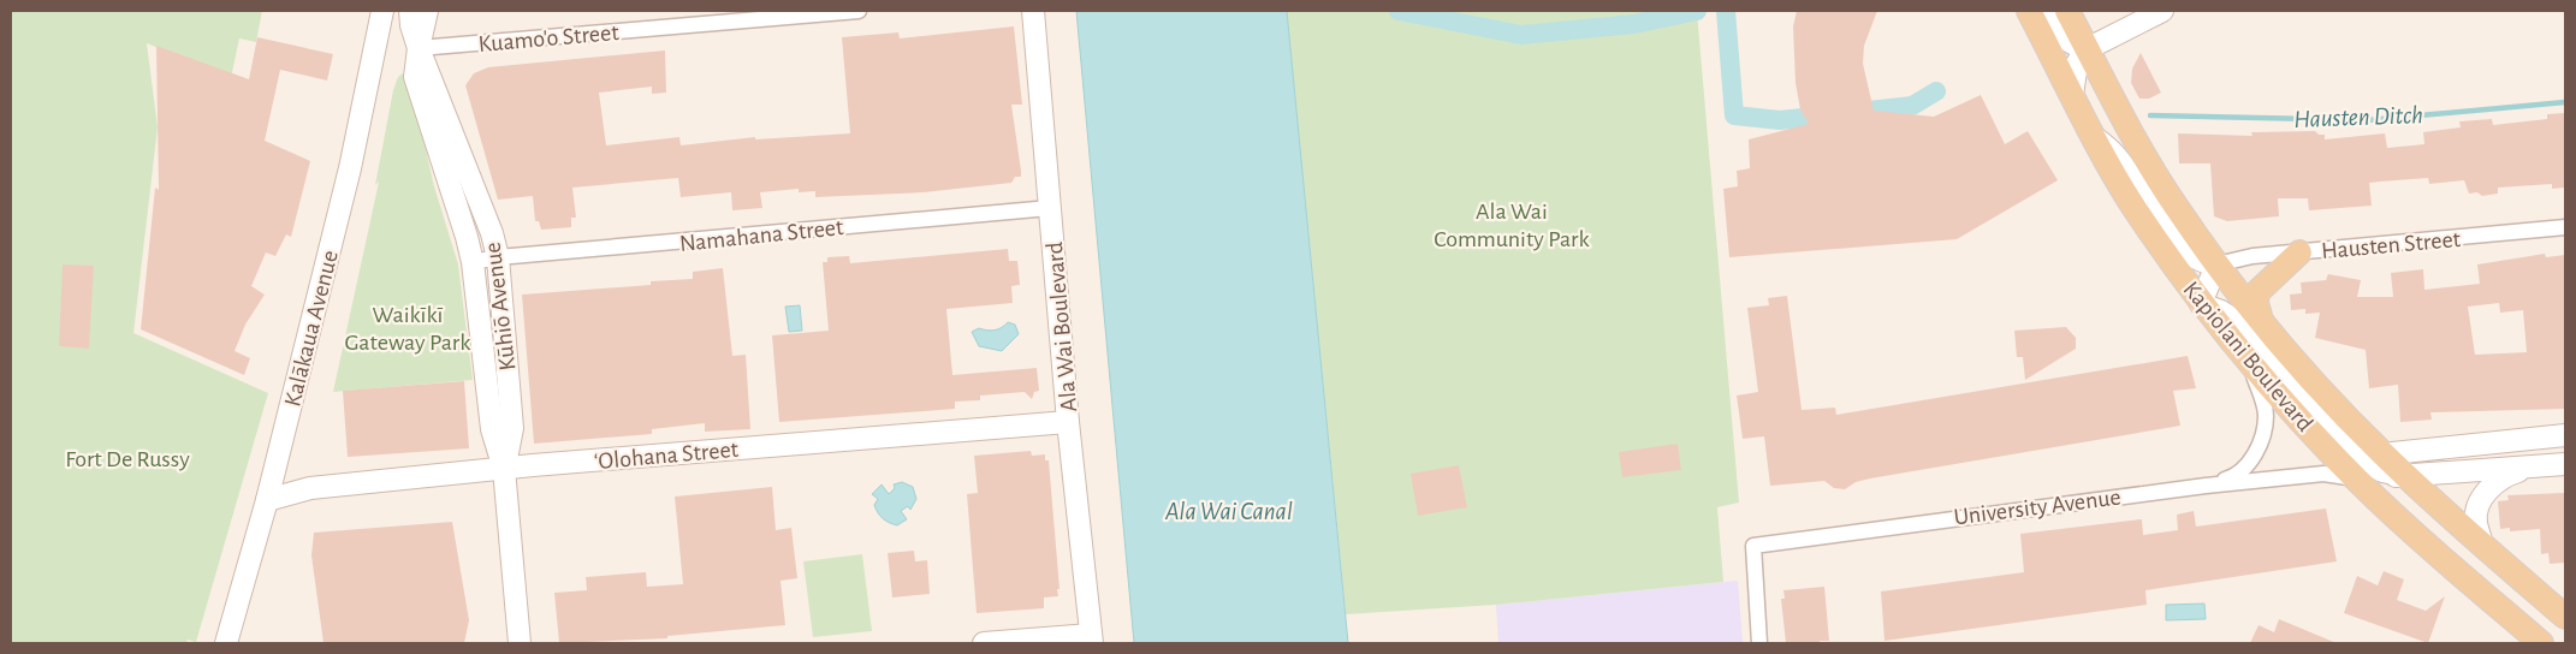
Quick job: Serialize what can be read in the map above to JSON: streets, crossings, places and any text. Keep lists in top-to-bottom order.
{
  "streets": {
    "main road": ["Kapiolani Boulevard"],
    "street": [
      "Kuamo'o Street",
      "Namahana Street",
      "Hausten Street",
      "Kūhiō Avenue",
      "Ala Wai Boulevard",
      "Kalākaua Avenue",
      "ʻOlohana Street",
      "University Avenue"
    ]
  },
  "crossings": [
    ["Kuamo'o Street", "Kūhiō Avenue"],
    ["Namahana Street", "Kūhiō Avenue"],
    ["Namahana Street", "Ala Wai Boulevard"],
    ["Hausten Street", "Kapiolani Boulevard"],
    ["Kūhiō Avenue", "ʻOlohana Street"],
    ["Ala Wai Boulevard", "ʻOlohana Street"],
    ["Kalākaua Avenue", "ʻOlohana Street"],
    ["Kapiolani Boulevard", "University Avenue"]
  ],
  "water": ["Hausten Ditch", "Ala Wai Canal"],
  "parks": ["Ala Wai Community Park", "Waikīkī Gateway Park", "Fort De Russy"]
}
